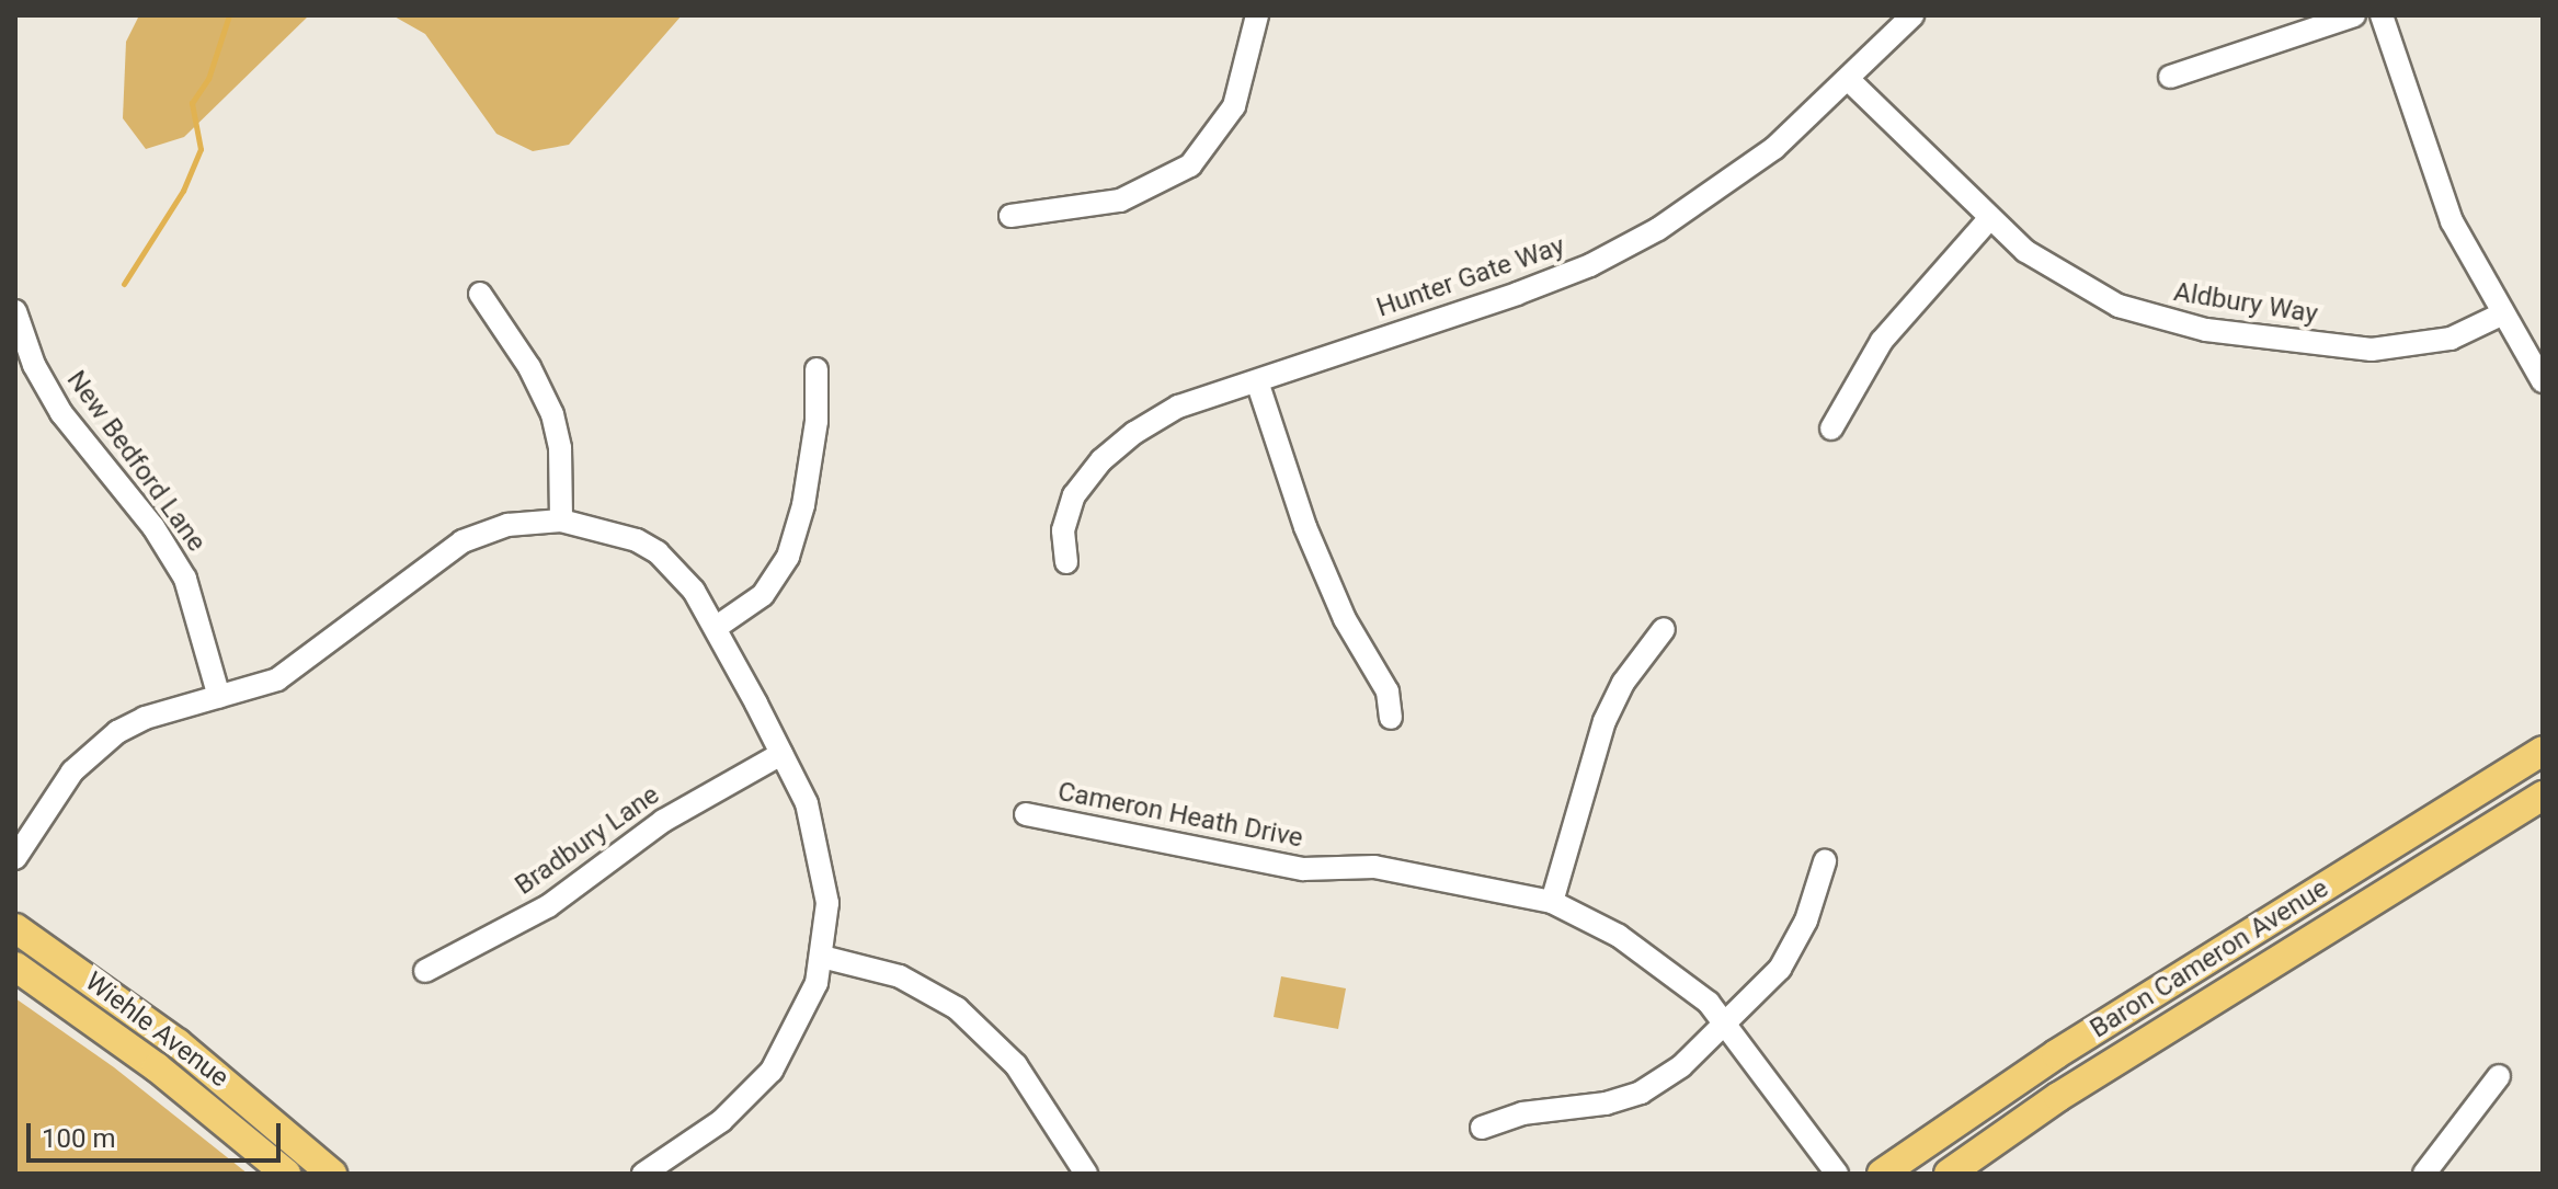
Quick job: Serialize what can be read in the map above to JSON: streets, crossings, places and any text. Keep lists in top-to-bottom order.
{
  "streets": {
    "main road": ["Baron Cameron Avenue", "Wiehle Avenue"],
    "street": [
      "Hunter Gate Way",
      "Aldbury Way",
      "New Bedford Lane",
      "Cameron Heath Drive",
      "Bradbury Lane"
    ]
  },
  "crossings": [
    ["Hunter Gate Way", "Aldbury Way"]
  ],
  "scale_bar": "100 m"
}
